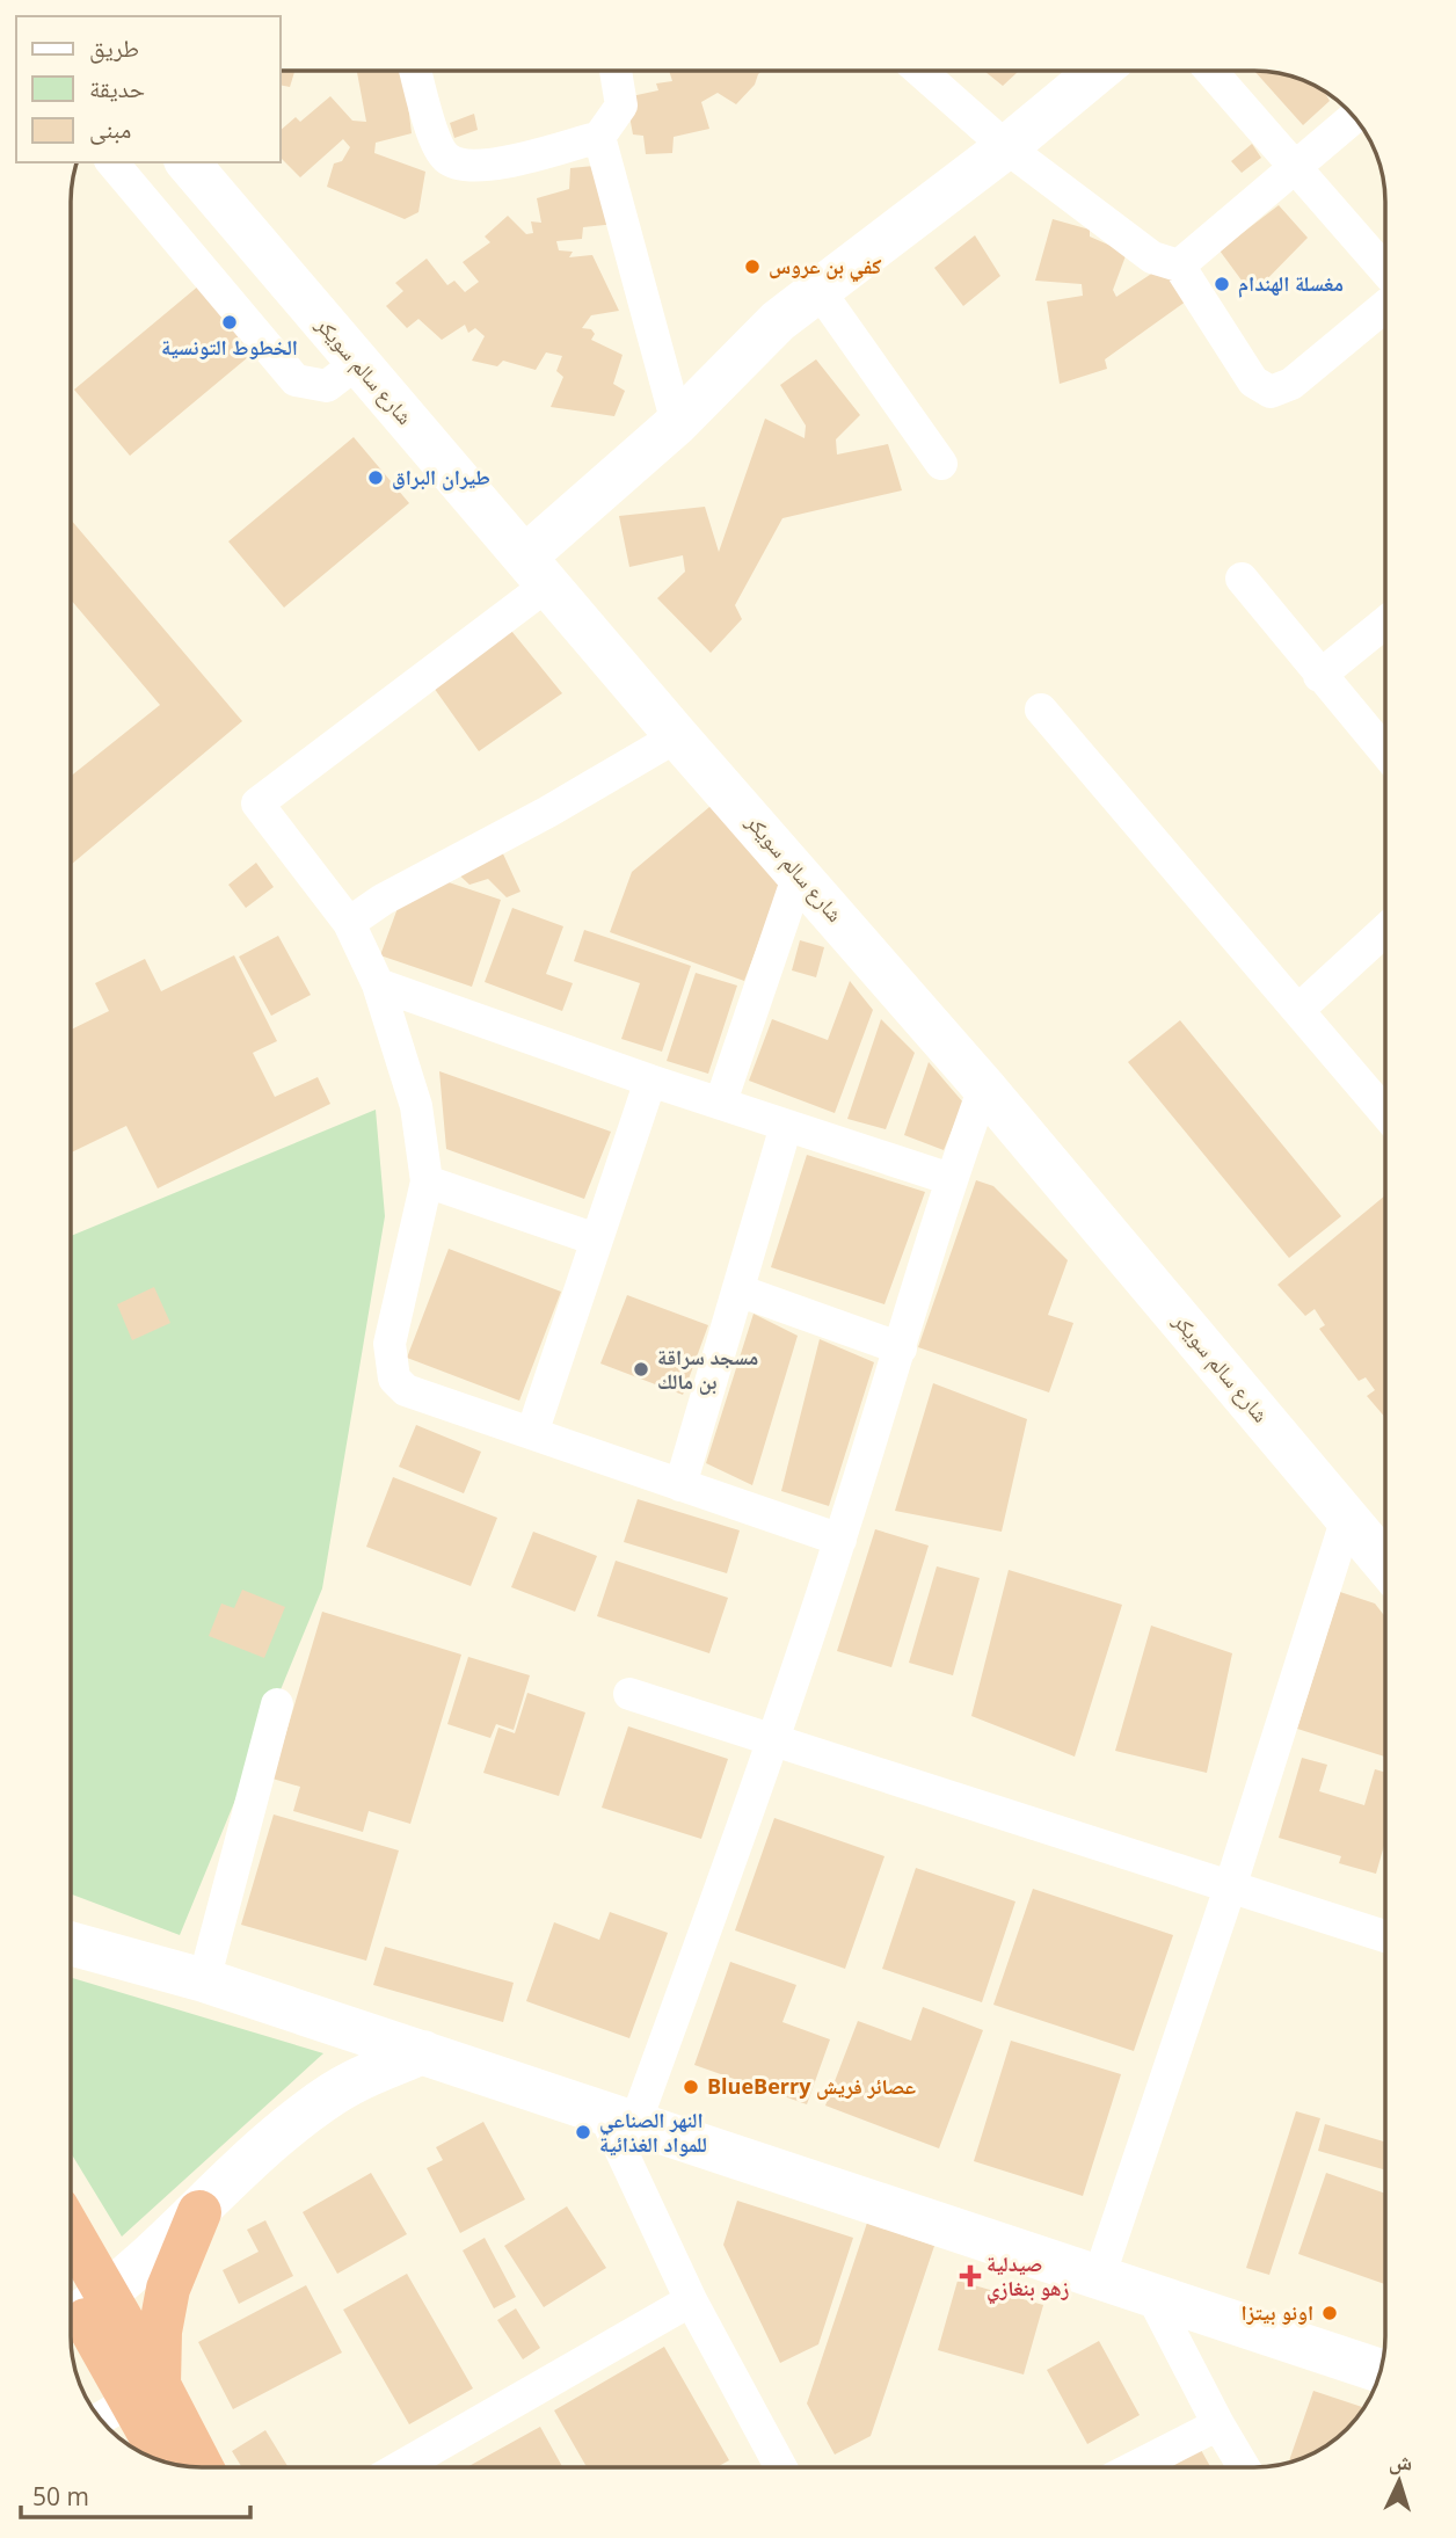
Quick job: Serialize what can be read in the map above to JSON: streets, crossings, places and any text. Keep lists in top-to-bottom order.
{
  "streets": {
    "street": ["شارع سالم سويكر"]
  },
  "places": {
    "other": [
      "كفي بن عروس",
      "مغسلة الهندام",
      "الخطوط التونسية",
      "طيران البراق",
      "مسجد سراقة بن مالك",
      "BlueBerry عصائر فريش",
      "النهر الصناعي للمواد الغذائية",
      "اونو بيتزا"
    ],
    "health": ["صيدلية زهو بنغازي"]
  },
  "legend": ["طريق", "حديقة", "مبنى"],
  "scale_bar": "50 m",
  "north": "top"
}
